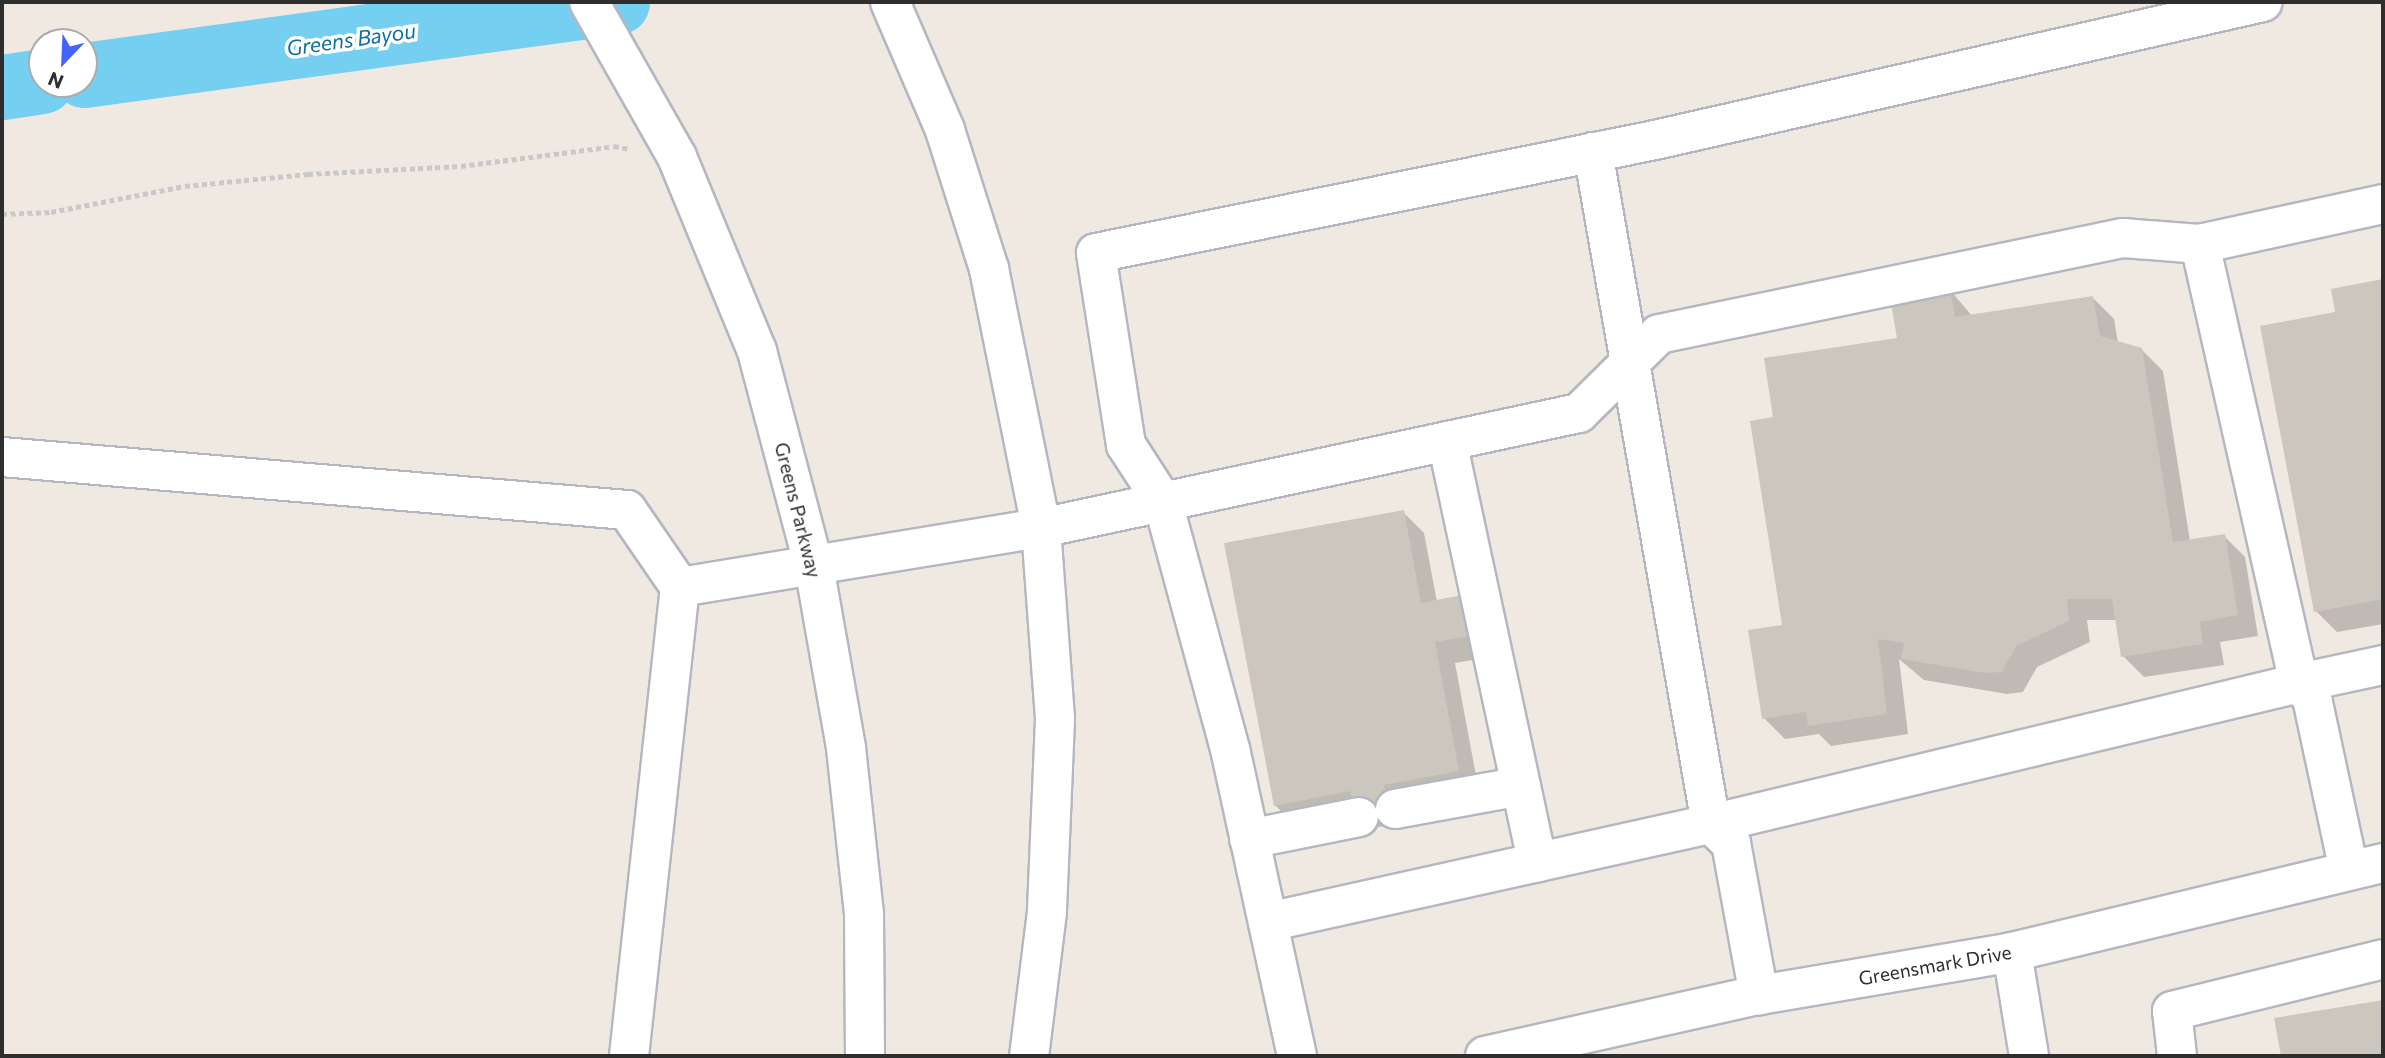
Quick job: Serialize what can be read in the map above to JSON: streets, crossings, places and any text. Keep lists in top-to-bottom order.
{
  "streets": {
    "street": ["Greens Parkway", "Greensmark Drive"]
  },
  "water": ["Greens Bayou"],
  "north": "bottom left"
}
